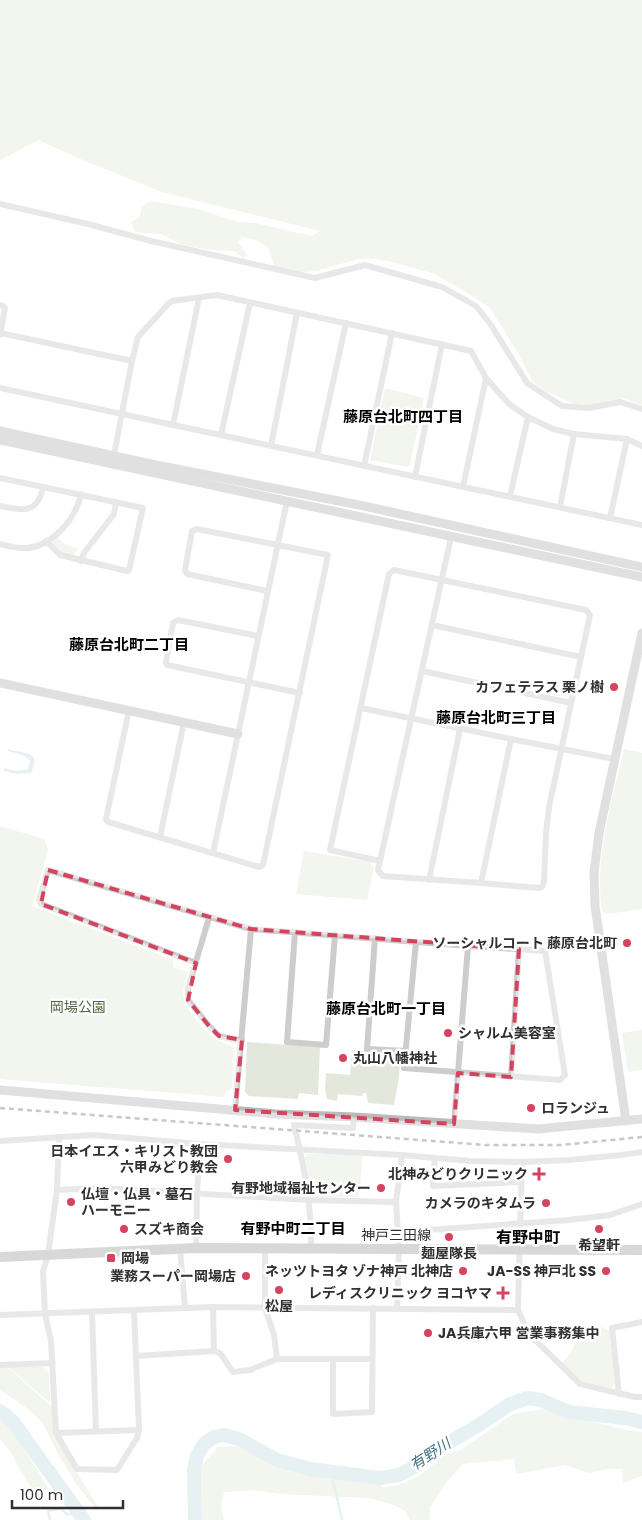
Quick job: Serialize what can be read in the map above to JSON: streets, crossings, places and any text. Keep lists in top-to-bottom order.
{
  "streets": {
    "main road": ["神戸三田線"]
  },
  "districts": [
    "藤原台北町四丁目",
    "藤原台北町二丁目",
    "藤原台北町三丁目",
    "藤原台北町一丁目",
    "有野中町二丁目",
    "有野中町"
  ],
  "water": ["有野川"],
  "parks": ["岡場公園"],
  "places": {
    "other": [
      "カフェテラス 栗ノ樹",
      "ソーシャルコート 藤原台北町",
      "シャルム美容室",
      "丸山八幡神社",
      "ロランジュ",
      "日本イエス・キリスト教団 六甲みどり教会",
      "有野地域福祉センター",
      "仏壇・仏具・墓石 ハーモニー",
      "カメラのキタムラ",
      "スズキ商会",
      "希望軒",
      "麺屋隊長",
      "ネッツトヨタ ゾナ神戸 北神店",
      "JA-SS 神戸北 SS",
      "業務スーパー岡場店",
      "松屋",
      "JA兵庫六甲 営業事務集中"
    ],
    "health": ["北神みどりクリニック", "レディスクリニック ヨコヤマ"],
    "transit": ["岡場"]
  },
  "scale_bar": "100 m"
}
